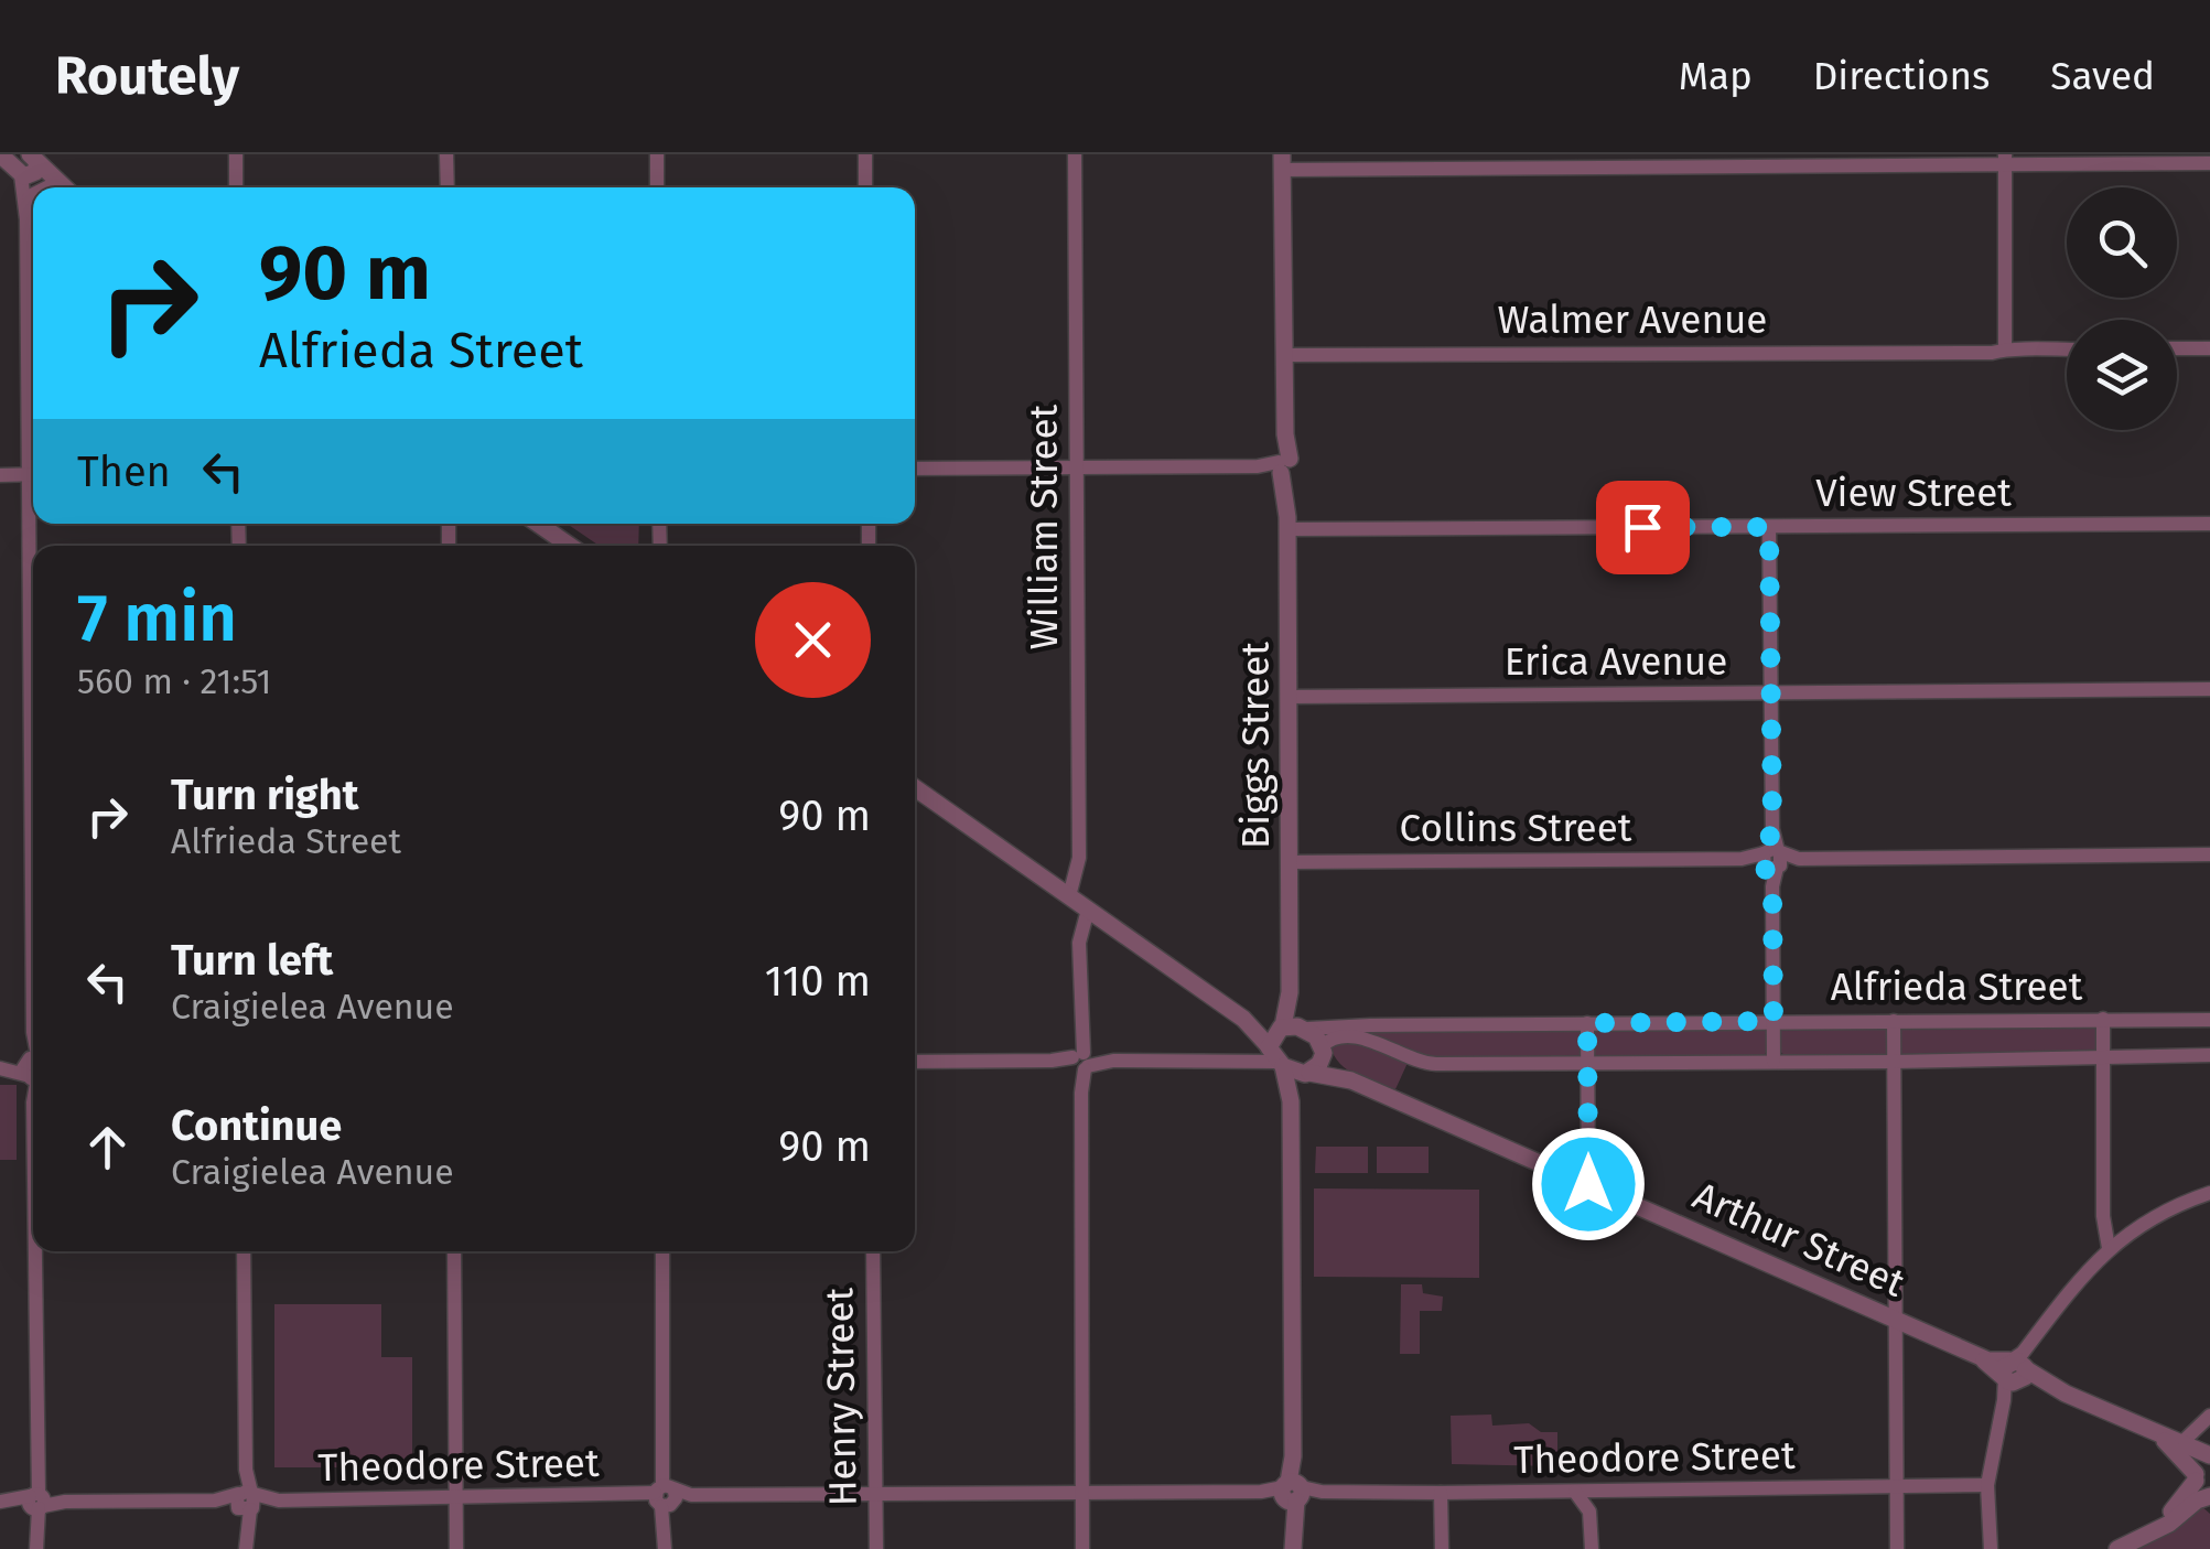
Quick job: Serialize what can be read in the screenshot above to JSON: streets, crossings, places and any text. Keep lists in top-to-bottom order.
{
  "streets": {
    "street": [
      "Walmer Avenue",
      "View Street",
      "William Street",
      "Erica Avenue",
      "Biggs Street",
      "Collins Street",
      "Alfrieda Street",
      "Arthur Street",
      "Henry Street",
      "Theodore Street"
    ]
  },
  "crossings": [
    ["Walmer Avenue", "Biggs Street"],
    ["View Street", "Biggs Street"],
    ["Erica Avenue", "Biggs Street"],
    ["Biggs Street", "Collins Street"],
    ["Biggs Street", "Alfrieda Street"],
    ["Biggs Street", "Arthur Street"],
    ["Alfrieda Street", "Arthur Street"],
    ["Henry Street", "Theodore Street"]
  ],
  "page": {
    "header": "Routely",
    "nav": ["Map", "Directions", "Saved"],
    "turn": ["90 m", "Alfrieda Street"],
    "then": "Then",
    "heading": ["7 min", "560 m · 21:51"],
    "list": [
      {
        "name": "Turn right",
        "note": "Alfrieda Street",
        "value": "90 m"
      },
      {
        "name": "Turn left",
        "note": "Craigielea Avenue",
        "value": "110 m"
      },
      {
        "name": "Continue",
        "note": "Craigielea Avenue",
        "value": "90 m"
      }
    ]
  }
}
